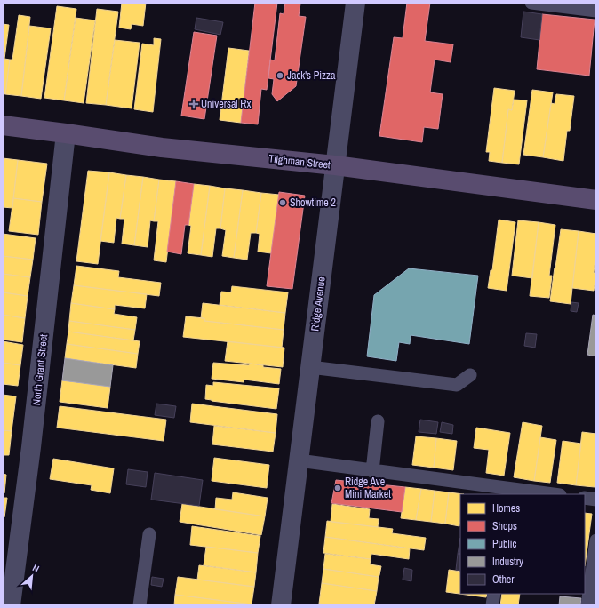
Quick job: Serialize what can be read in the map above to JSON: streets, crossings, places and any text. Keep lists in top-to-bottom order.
{
  "streets": {
    "main road": ["Tilghman Street"],
    "street": ["Ridge Avenue", "North Grant Street"]
  },
  "crossings": [
    ["Tilghman Street", "Ridge Avenue"],
    ["Tilghman Street", "North Grant Street"]
  ],
  "places": {
    "other": ["Jack's Pizza", "Showtime 2", "Ridge Ave Mini Market"],
    "health": ["Universal Rx"]
  },
  "legend": [
    "Homes",
    "Shops",
    "Public",
    "Industry",
    "Other"
  ],
  "north": "top right"
}
